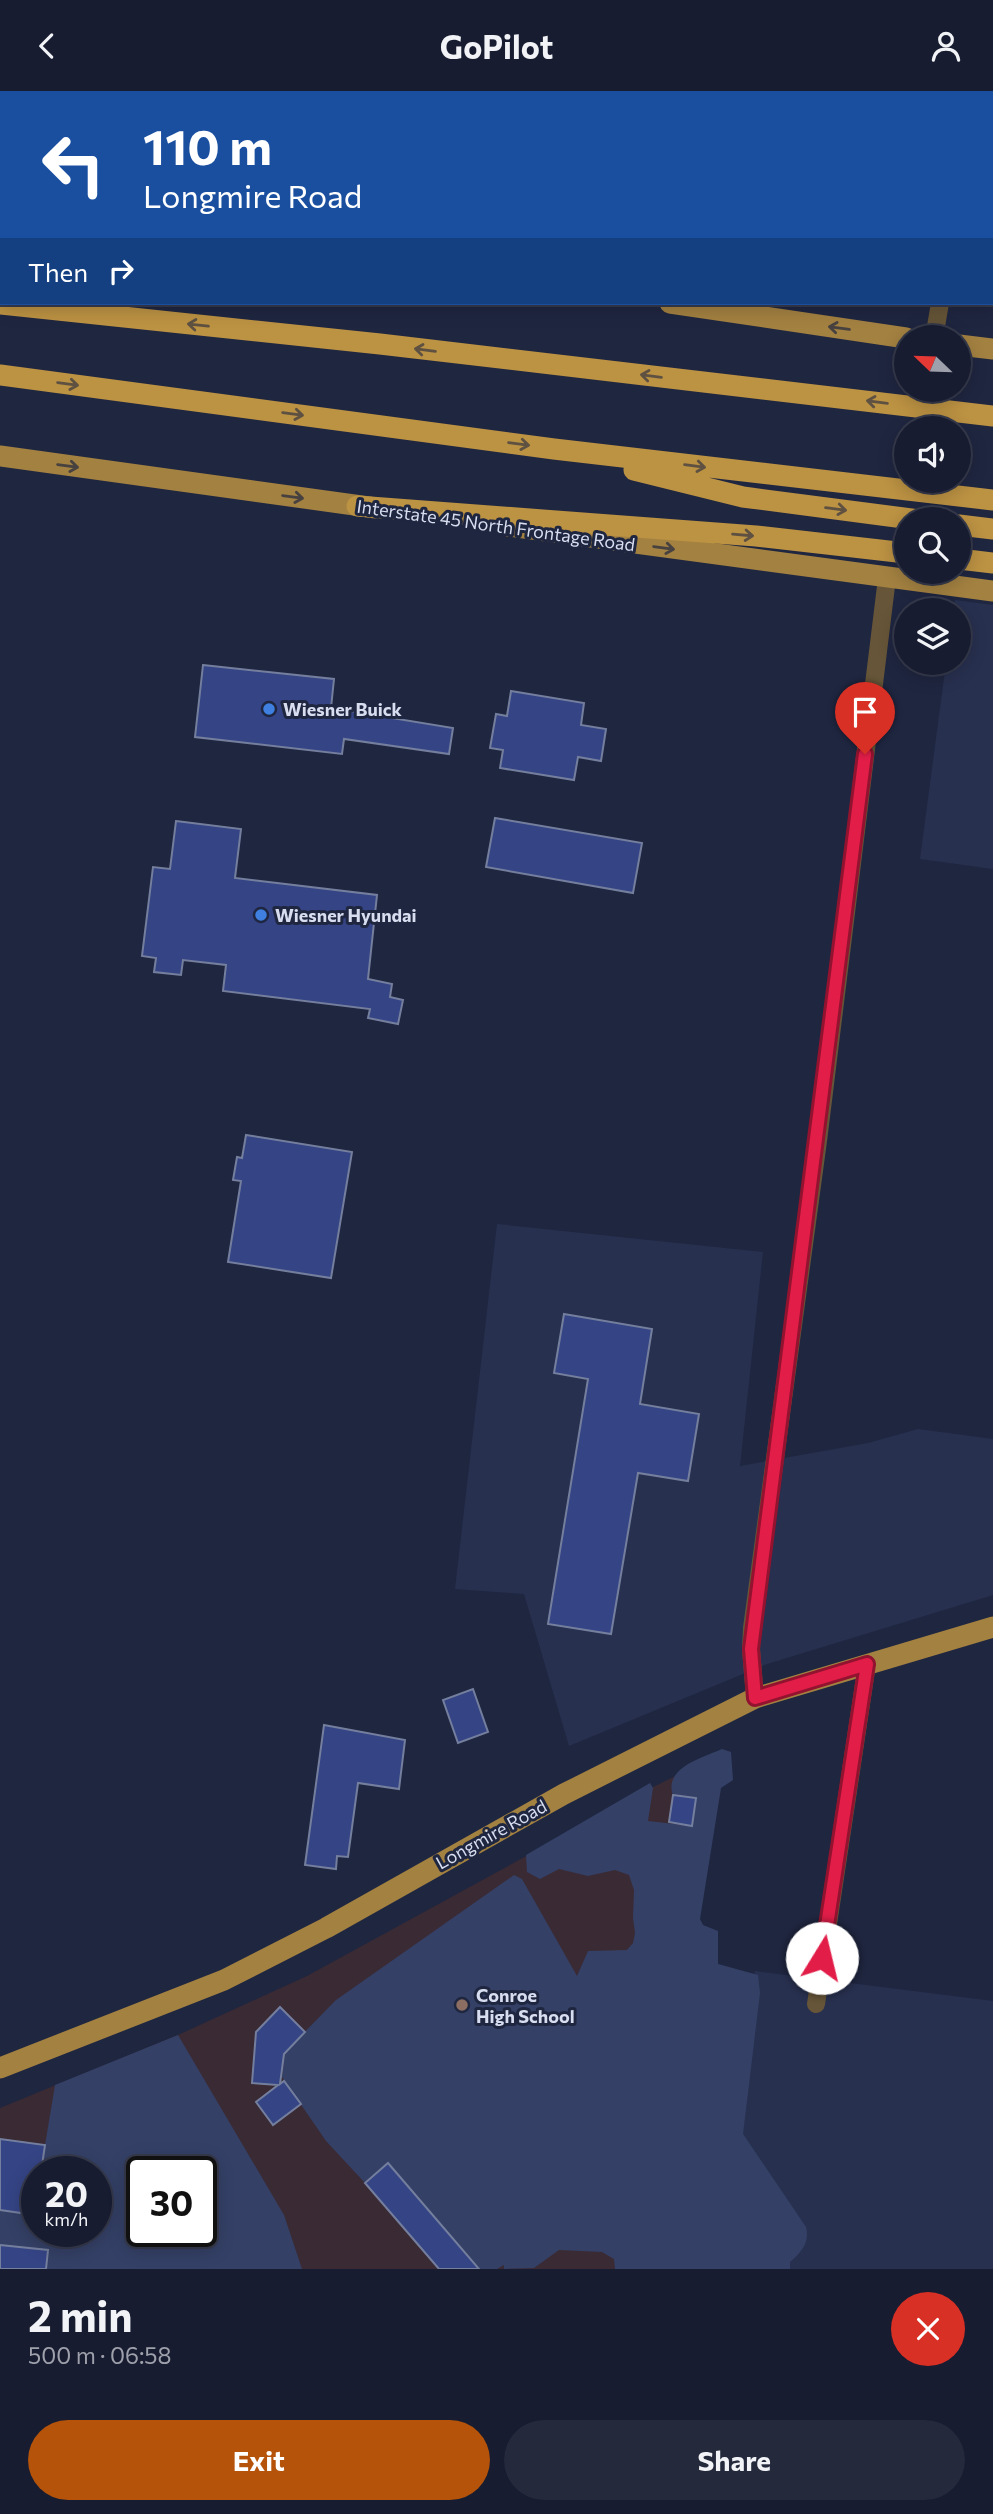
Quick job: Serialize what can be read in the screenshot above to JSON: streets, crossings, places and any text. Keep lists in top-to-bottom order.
{
  "streets": {
    "main road": ["Interstate 45 North Frontage Road", "Longmire Road"]
  },
  "one_way": ["Interstate 45 North Frontage Road"],
  "places": ["Wiesner Buick", "Wiesner Hyundai", "Conroe High School"],
  "north": "top left",
  "page": {
    "header": "GoPilot",
    "turn": ["110 m", "Longmire Road"],
    "then": "Then",
    "speed": "20 km/h",
    "limit": "30",
    "heading": ["2 min", "500 m · 06:58"],
    "buttons": ["Exit", "Share"]
  }
}
